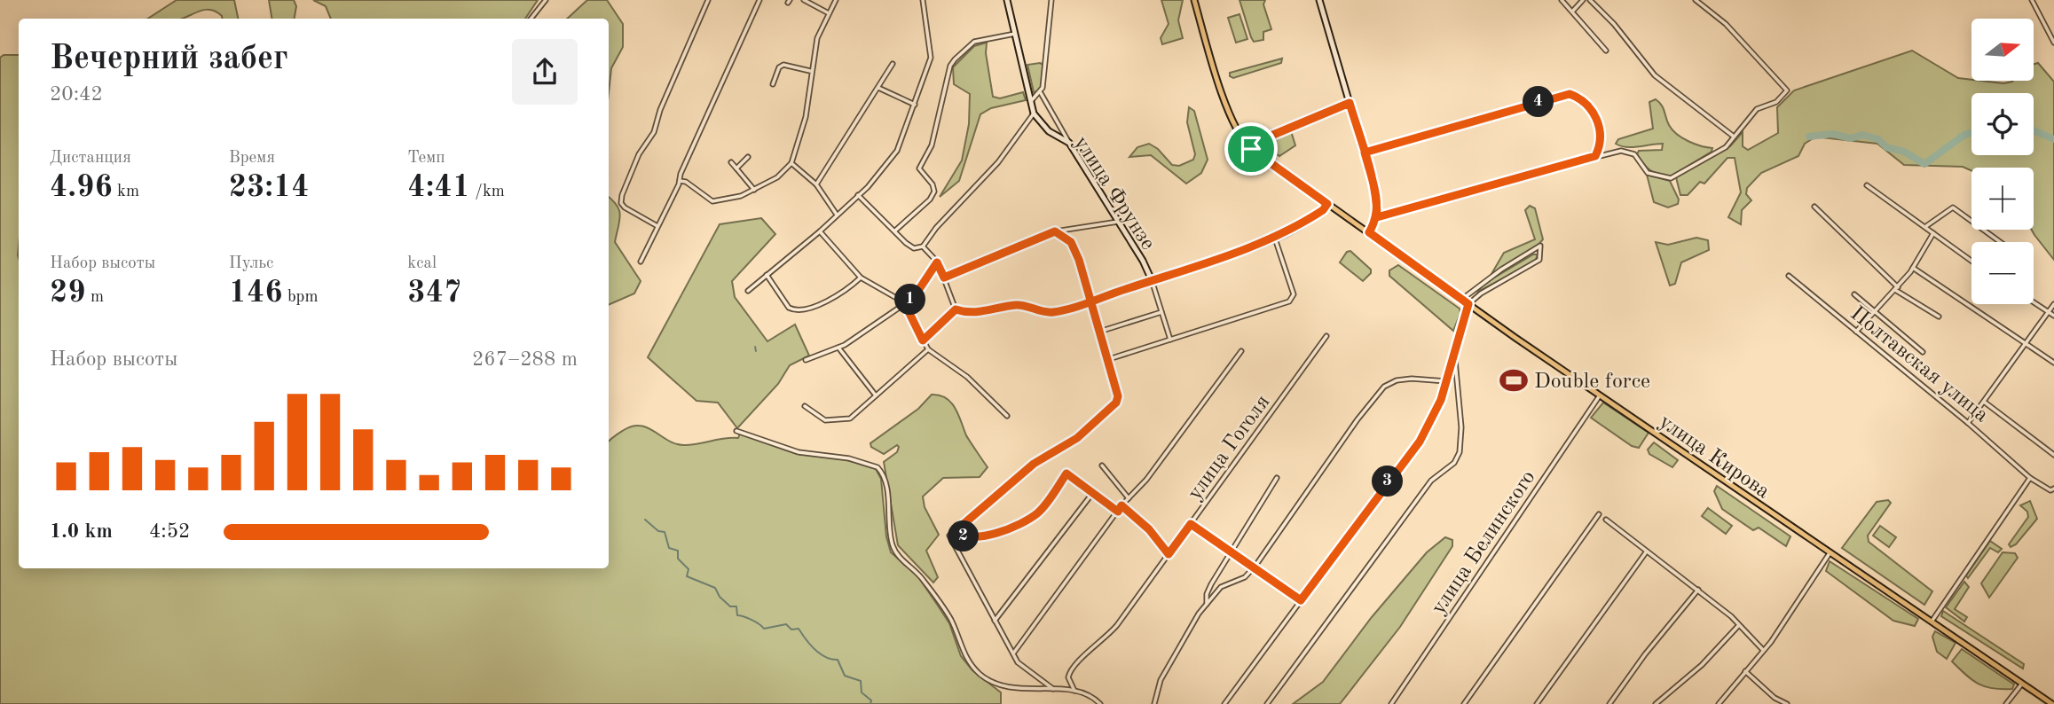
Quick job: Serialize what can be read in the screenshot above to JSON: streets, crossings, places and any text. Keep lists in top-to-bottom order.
{
  "streets": {
    "main road": ["улица Фрунзе", "улица Кирова"],
    "street": ["Полтавская улица", "улица Гоголя", "улица Белинского"]
  },
  "crossings": [
    ["улица Кирова", "улица Белинского"]
  ],
  "places": {
    "sports": ["Double force"]
  },
  "north": "right",
  "page": {
    "map_buttons": ["+", "−"],
    "heading": ["Вечерний забег", "20:42"],
    "pins": [
      "4",
      "1",
      "3",
      "2"
    ],
    "stats": [
      ["Дистанция", "4.96 km"],
      ["Время", "23:14"],
      ["Темп", "4:41 /km"],
      ["Набор высоты", "29 m"],
      ["Пульс", "146 bpm"],
      ["kcal", "347"]
    ],
    "chart": ["Набор высоты", "267–288 m"],
    "list": [
      {
        "name": "1.0 km",
        "note": "4:52"
      }
    ]
  }
}
